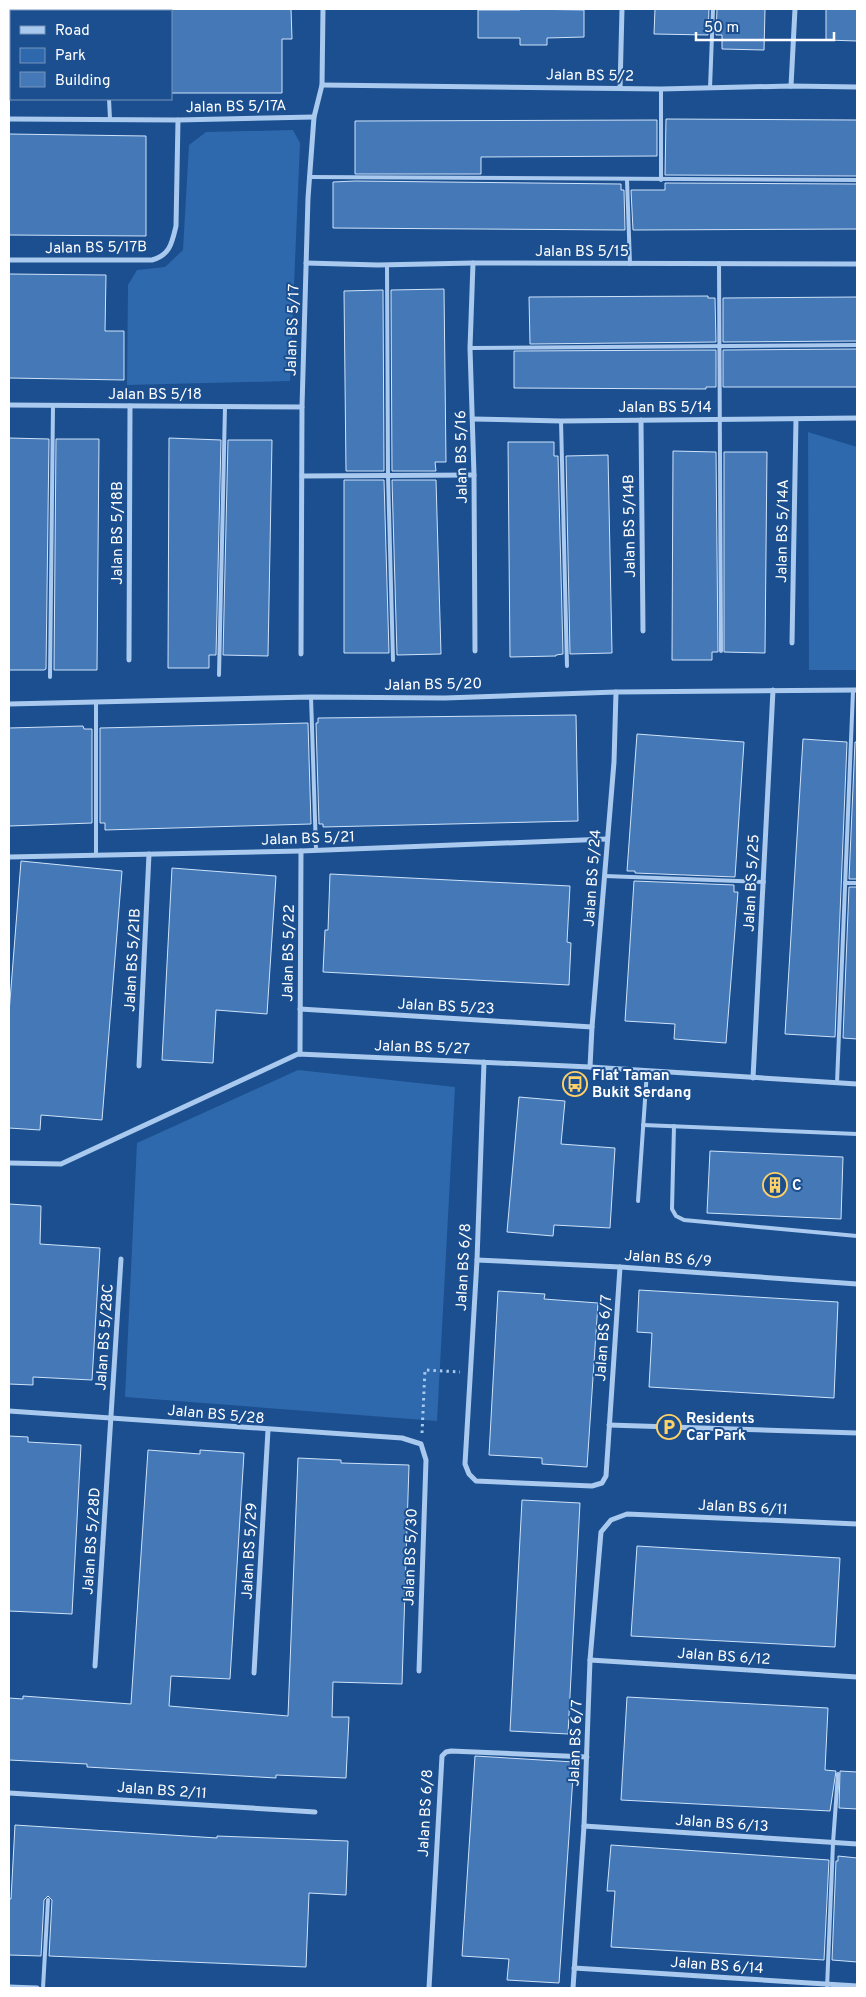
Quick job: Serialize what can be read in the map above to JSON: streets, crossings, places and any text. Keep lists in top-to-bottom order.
{
  "streets": {
    "street": [
      "Jalan BS 5/2",
      "Jalan BS 5/17A",
      "Jalan BS 5/17B",
      "Jalan BS 5/15",
      "Jalan BS 5/17",
      "Jalan BS 5/18",
      "Jalan BS 5/14",
      "Jalan BS 5/16",
      "Jalan BS 5/14B",
      "Jalan BS 5/14A",
      "Jalan BS 5/18B",
      "Jalan BS 5/20",
      "Jalan BS 5/21",
      "Jalan BS 5/24",
      "Jalan BS 5/25",
      "Jalan BS 5/22",
      "Jalan BS 5/21B",
      "Jalan BS 5/23",
      "Jalan BS 5/27",
      "Jalan BS 6/9",
      "Jalan BS 6/8",
      "Jalan BS 5/28C",
      "Jalan BS 6/7",
      "Jalan BS 5/28",
      "Jalan BS 6/11",
      "Jalan BS 5/28D",
      "Jalan BS 5/29",
      "Jalan BS 5/30",
      "Jalan BS 6/12",
      "Jalan BS 2/11",
      "Jalan BS 6/13",
      "Jalan BS 6/14"
    ]
  },
  "crossings": [
    ["Jalan BS 5/2", "Jalan BS 5/17"],
    ["Jalan BS 5/17A", "Jalan BS 5/17B"],
    ["Jalan BS 5/17A", "Jalan BS 5/17"],
    ["Jalan BS 5/15", "Jalan BS 5/17"],
    ["Jalan BS 5/15", "Jalan BS 5/16"],
    ["Jalan BS 5/17", "Jalan BS 5/18"],
    ["Jalan BS 5/18", "Jalan BS 5/18B"],
    ["Jalan BS 5/14", "Jalan BS 5/16"],
    ["Jalan BS 5/14", "Jalan BS 5/14B"],
    ["Jalan BS 5/14", "Jalan BS 5/14A"],
    ["Jalan BS 5/20", "Jalan BS 5/24"],
    ["Jalan BS 5/20", "Jalan BS 5/25"],
    ["Jalan BS 5/21", "Jalan BS 5/24"],
    ["Jalan BS 5/21", "Jalan BS 5/22"],
    ["Jalan BS 5/21", "Jalan BS 5/21B"],
    ["Jalan BS 5/24", "Jalan BS 5/23"],
    ["Jalan BS 5/24", "Jalan BS 5/27"],
    ["Jalan BS 5/25", "Jalan BS 5/27"],
    ["Jalan BS 5/22", "Jalan BS 5/23"],
    ["Jalan BS 5/22", "Jalan BS 5/27"],
    ["Jalan BS 5/27", "Jalan BS 6/8"],
    ["Jalan BS 6/9", "Jalan BS 6/8"],
    ["Jalan BS 6/9", "Jalan BS 6/7"],
    ["Jalan BS 6/8", "Jalan BS 6/7"],
    ["Jalan BS 5/28C", "Jalan BS 5/28"],
    ["Jalan BS 5/28C", "Jalan BS 5/28D"],
    ["Jalan BS 6/7", "Jalan BS 6/11"],
    ["Jalan BS 6/7", "Jalan BS 6/12"],
    ["Jalan BS 6/7", "Jalan BS 6/13"],
    ["Jalan BS 6/7", "Jalan BS 6/14"],
    ["Jalan BS 5/28", "Jalan BS 5/28D"],
    ["Jalan BS 5/28", "Jalan BS 5/29"],
    ["Jalan BS 5/28", "Jalan BS 5/30"]
  ],
  "places": {
    "bus stop": ["Flat Taman Bukit Serdang"],
    "building": ["C"],
    "parking": ["Residents Car Park"]
  },
  "legend": ["Road", "Park", "Building"],
  "scale_bar": "50 m"
}
